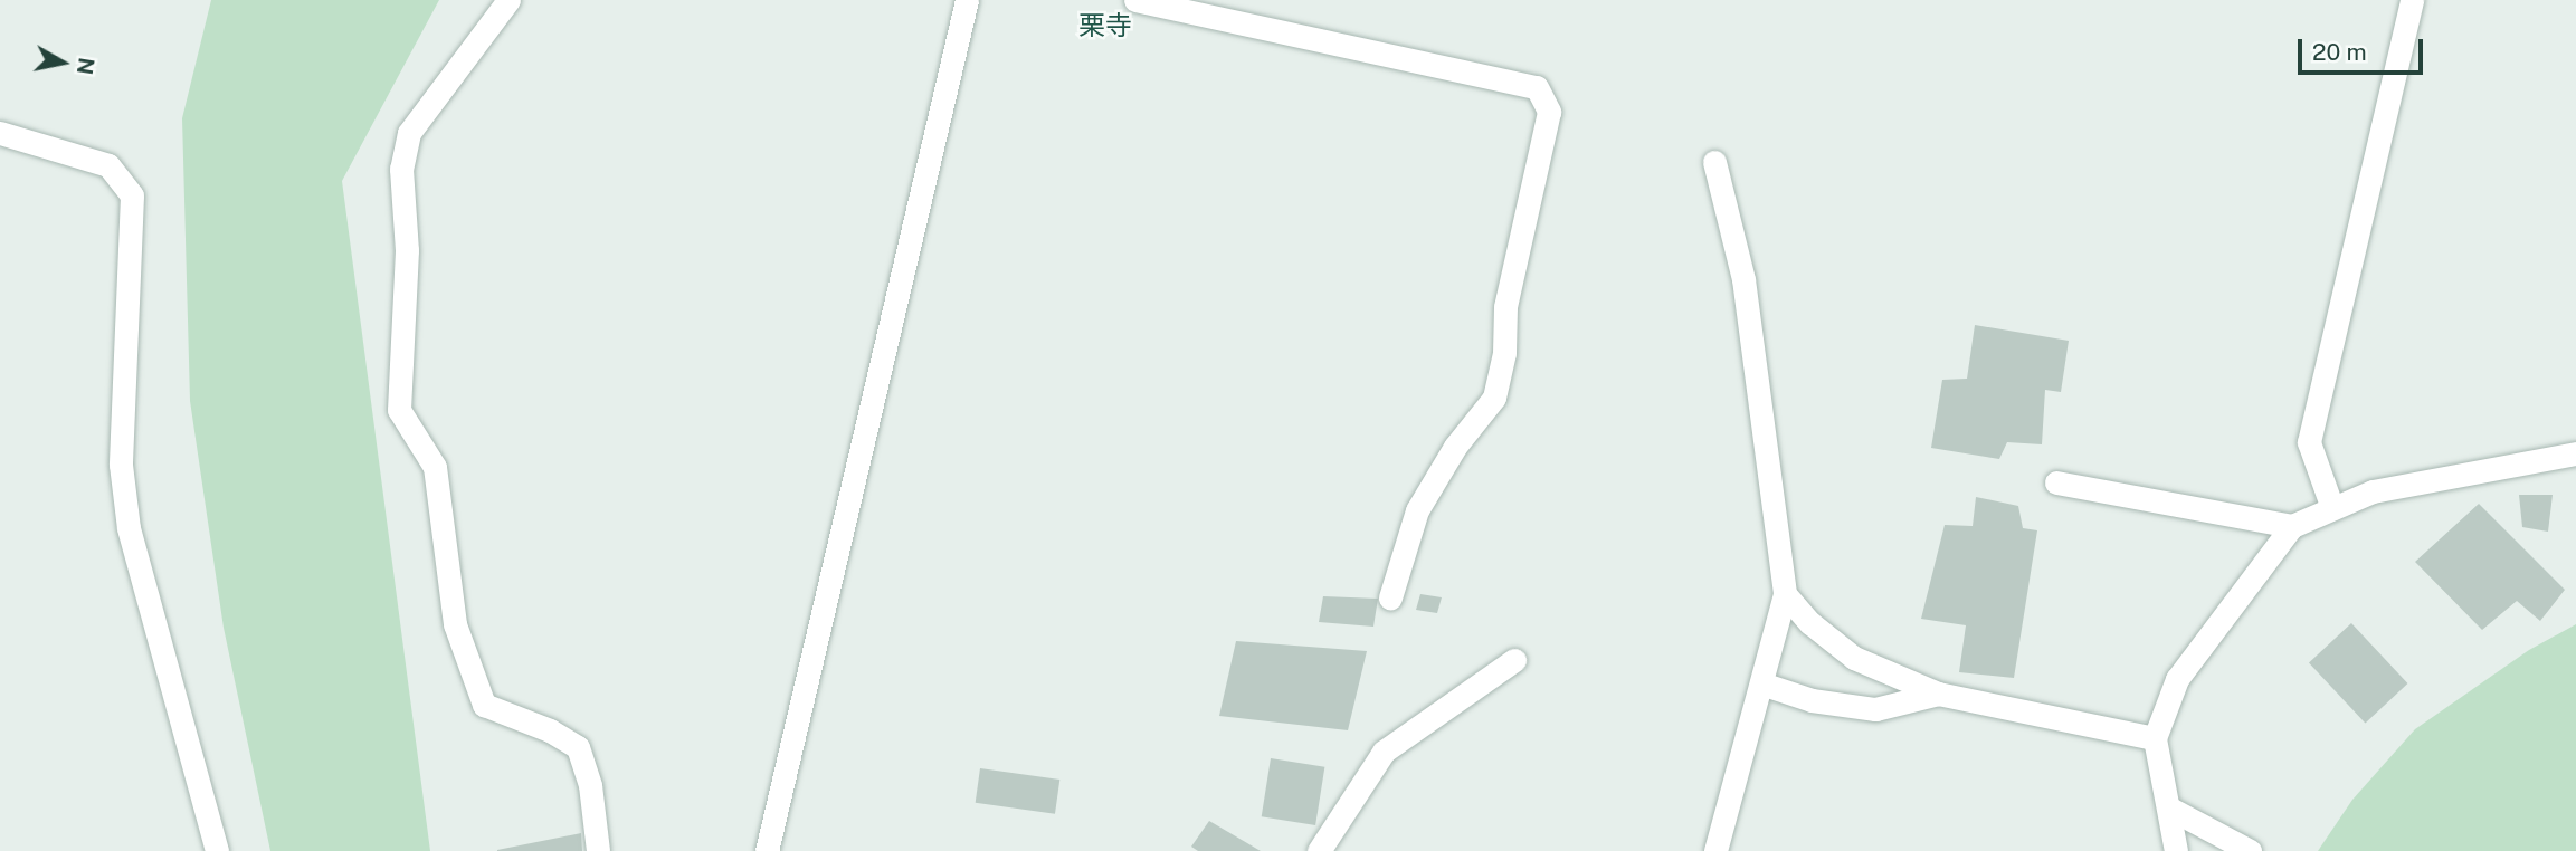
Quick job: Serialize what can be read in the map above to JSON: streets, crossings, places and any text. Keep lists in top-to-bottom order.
{
  "districts": ["栗寺"],
  "scale_bar": "20 m",
  "north": "right"
}
